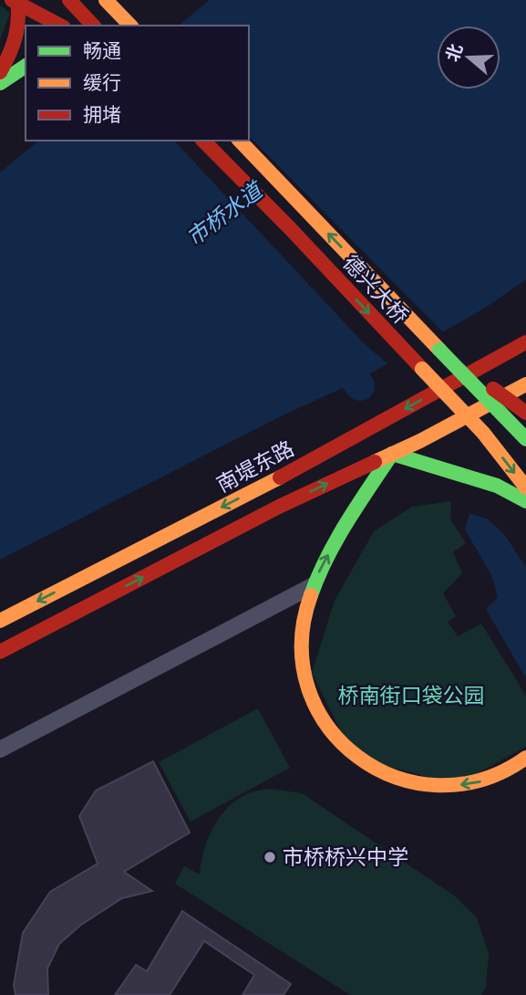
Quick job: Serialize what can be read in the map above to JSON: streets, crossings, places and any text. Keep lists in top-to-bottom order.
{
  "streets": {
    "main road": ["德兴大桥", "南堤东路"]
  },
  "water": ["市桥水道"],
  "parks": ["桥南街口袋公园"],
  "places": ["市桥桥兴中学"],
  "legend": ["畅通", "缓行", "拥堵"],
  "north": "left"
}
